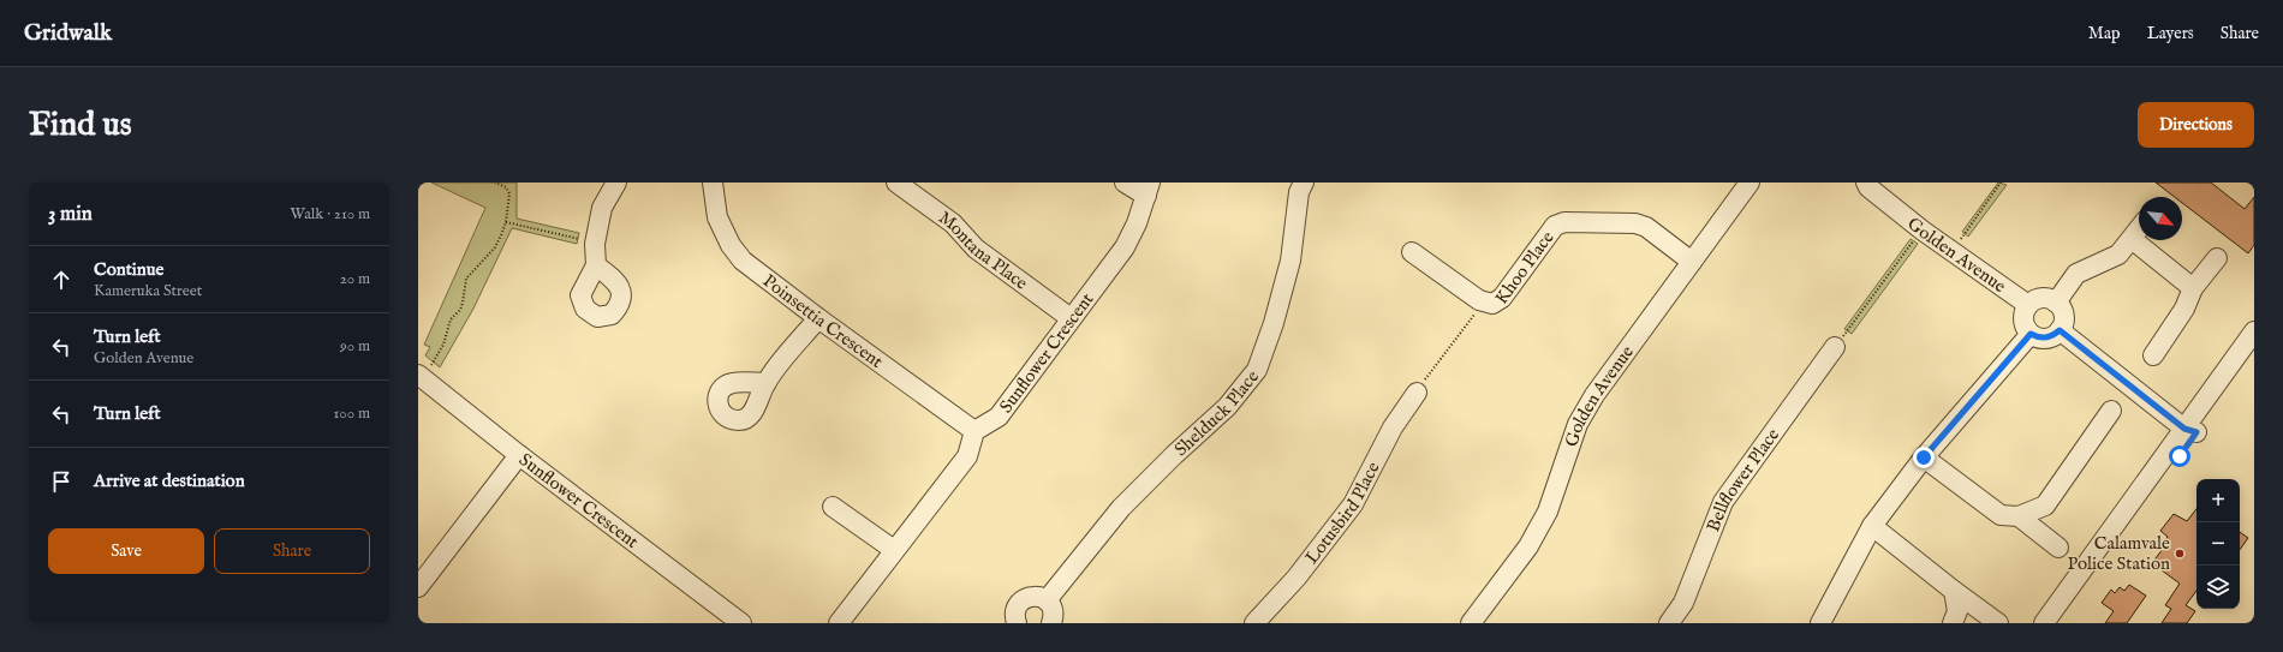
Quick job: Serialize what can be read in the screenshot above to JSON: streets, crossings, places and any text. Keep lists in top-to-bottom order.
{
  "streets": {
    "street": [
      "Montana Place",
      "Golden Avenue",
      "Khoo Place",
      "Poinsettia Crescent",
      "Sunflower Crescent",
      "Shelduck Place",
      "Bellflower Place",
      "Lotusbird Place"
    ]
  },
  "crossings": [
    ["Montana Place", "Sunflower Crescent"],
    ["Golden Avenue", "Khoo Place"],
    ["Poinsettia Crescent", "Sunflower Crescent"]
  ],
  "places": ["Calamvale Police Station"],
  "north": "bottom right",
  "page": {
    "header": "Gridwalk",
    "nav": ["Map", "Layers", "Share"],
    "buttons": [
      "Directions",
      ["Save", "Share"]
    ],
    "title": "Find us",
    "heading": ["3 min", "Walk · 210 m"],
    "list": [
      ["Continue", "Kameruka Street", "20 m"],
      ["Turn left", "Golden Avenue", "90 m"],
      ["Turn left", "100 m"],
      "Arrive at destination"
    ],
    "map_buttons": ["+", "−"]
  }
}
